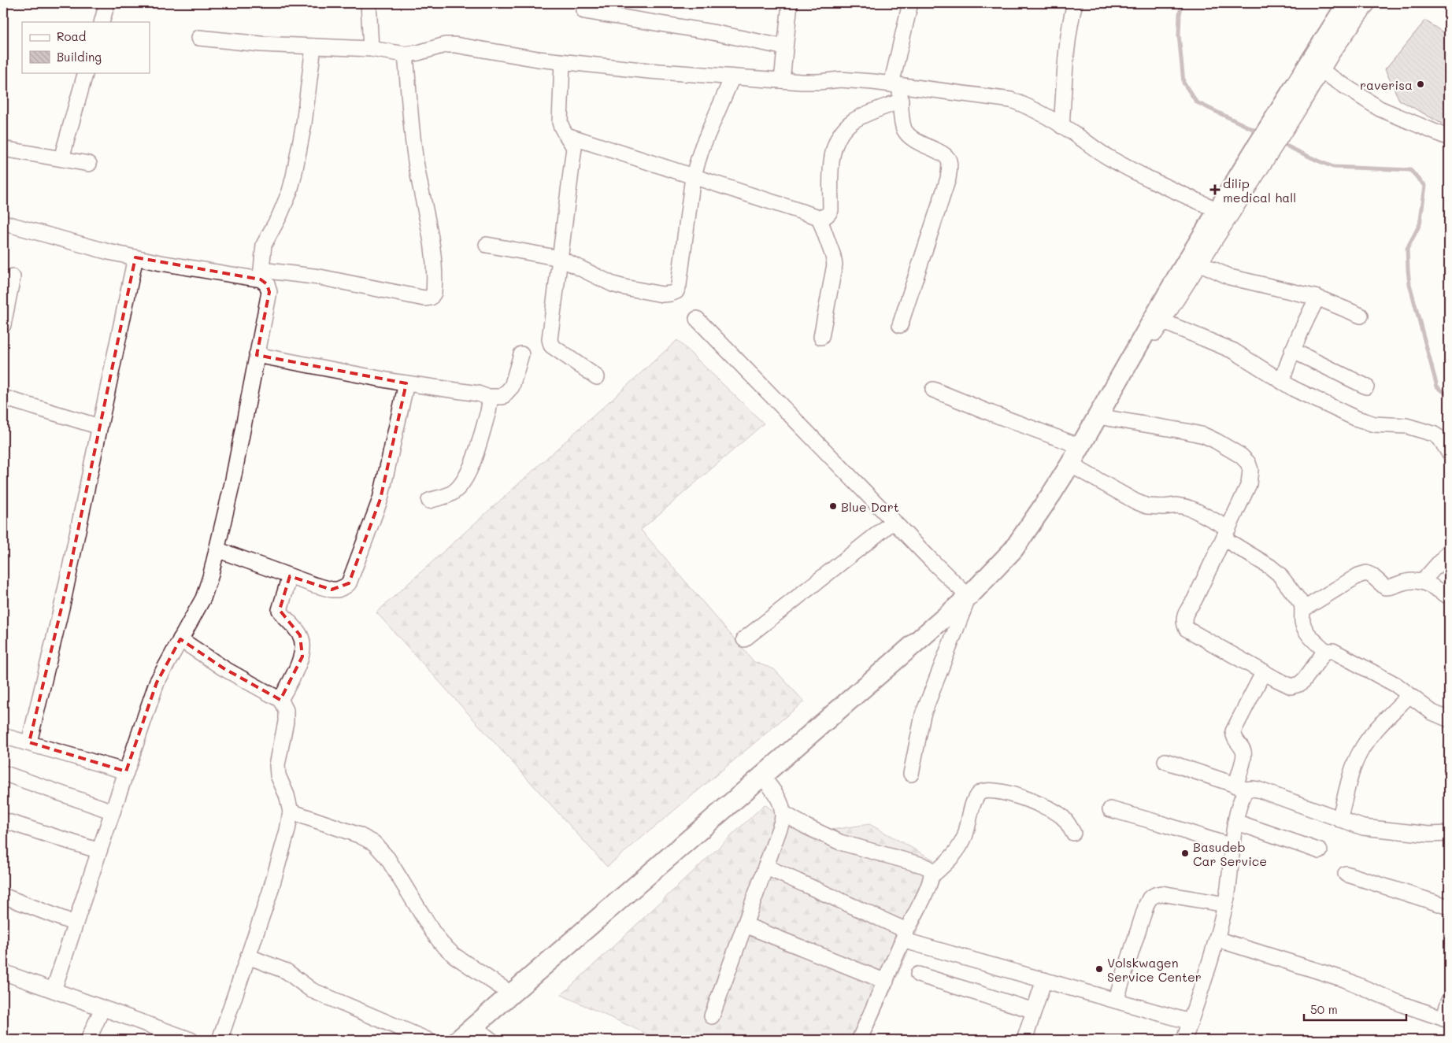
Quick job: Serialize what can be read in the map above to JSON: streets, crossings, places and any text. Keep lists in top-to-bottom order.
{
  "places": {
    "other": [
      "raverisa",
      "Blue Dart",
      "Basudeb Car Service",
      "Volskwagen Service Center"
    ],
    "health": ["dilip medical hall"]
  },
  "legend": ["Road", "Building"],
  "scale_bar": "50 m"
}
